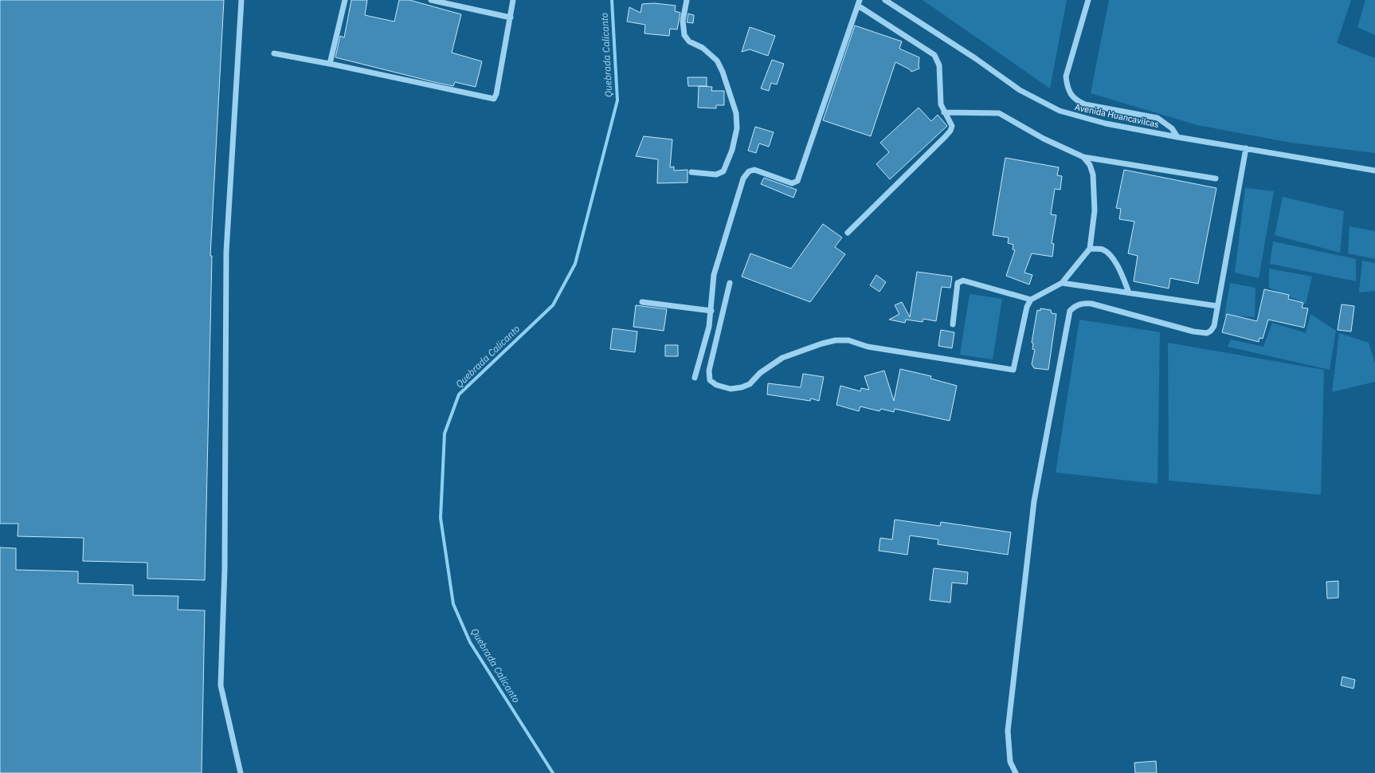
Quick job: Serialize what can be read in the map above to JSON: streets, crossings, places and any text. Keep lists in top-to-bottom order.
{
  "streets": {
    "street": ["Avenida Huancavilcas"]
  },
  "water": ["Quebrada Calicanto"]
}
